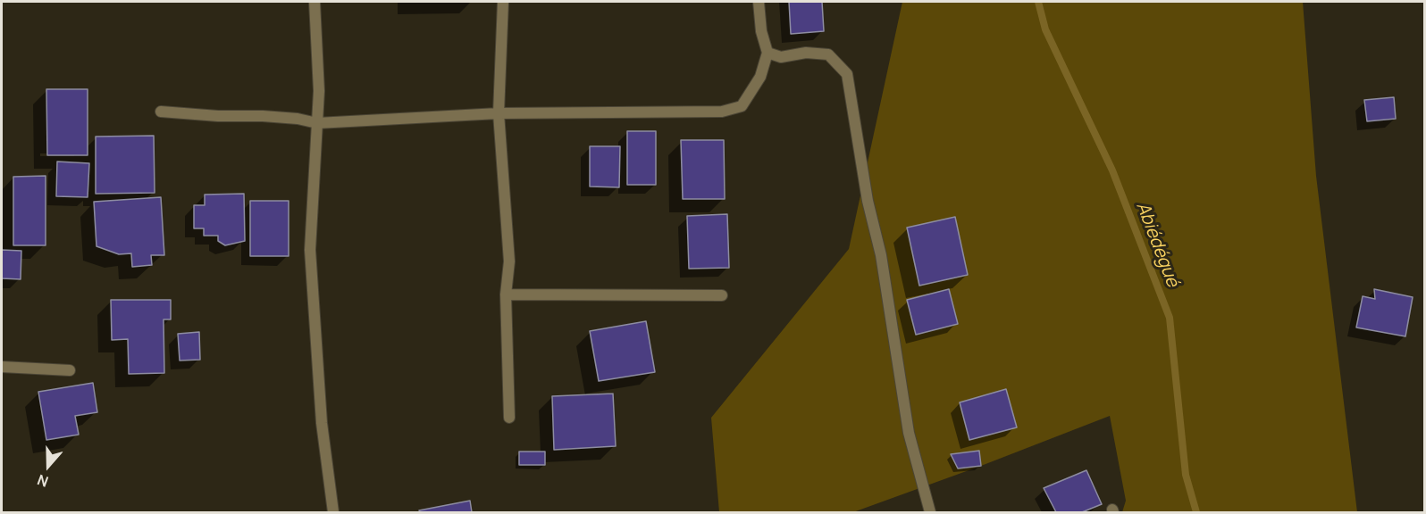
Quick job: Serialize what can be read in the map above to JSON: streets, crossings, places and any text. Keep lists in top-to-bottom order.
{
  "water": ["Abiédégué"],
  "north": "bottom"
}
